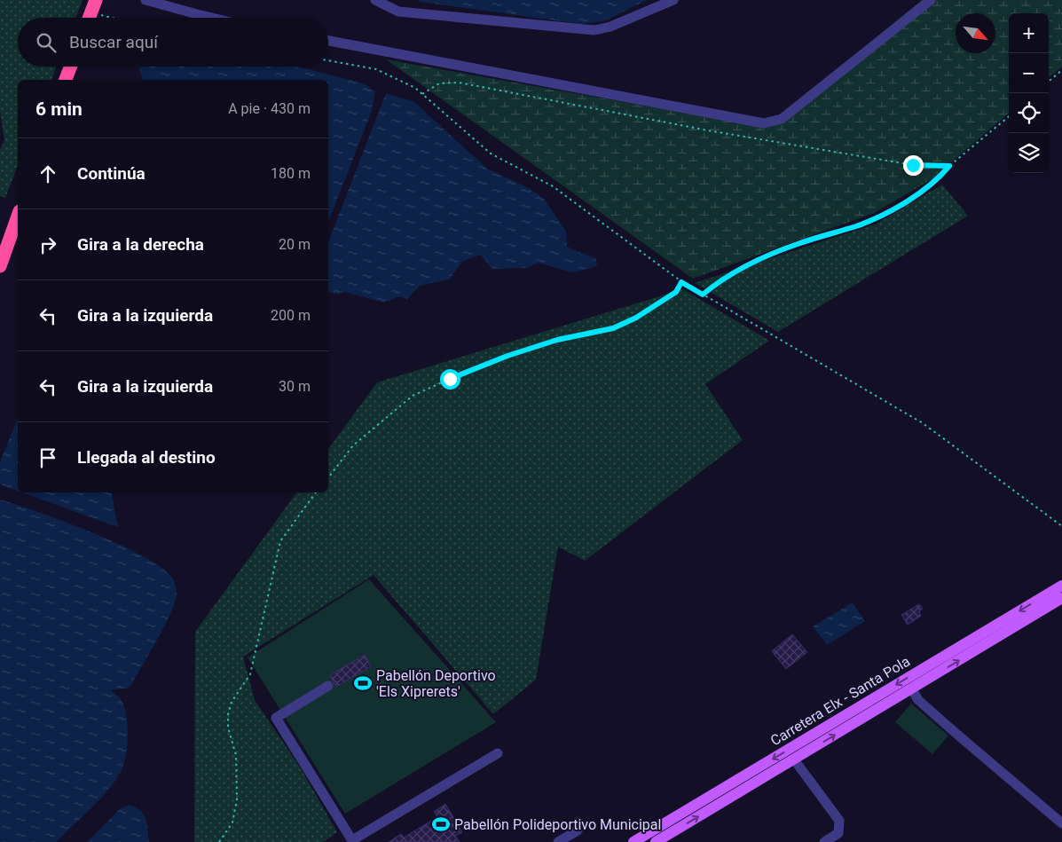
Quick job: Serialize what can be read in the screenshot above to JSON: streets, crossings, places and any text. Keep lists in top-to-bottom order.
{
  "streets": {
    "main road": ["Carretera Elx - Santa Pola"]
  },
  "places": {
    "sports": ["Pabellón Deportivo 'Els Xiprerets'", "Pabellón Polideportivo Municipal"]
  },
  "north": "bottom right",
  "page": {
    "map_buttons": ["+", "−"],
    "search": "Buscar aquí",
    "heading": ["6 min", "A pie · 430 m"],
    "list": [
      ["Continúa", "180 m"],
      ["Gira a la derecha", "20 m"],
      ["Gira a la izquierda", "200 m"],
      ["Gira a la izquierda", "30 m"],
      "Llegada al destino"
    ]
  }
}
